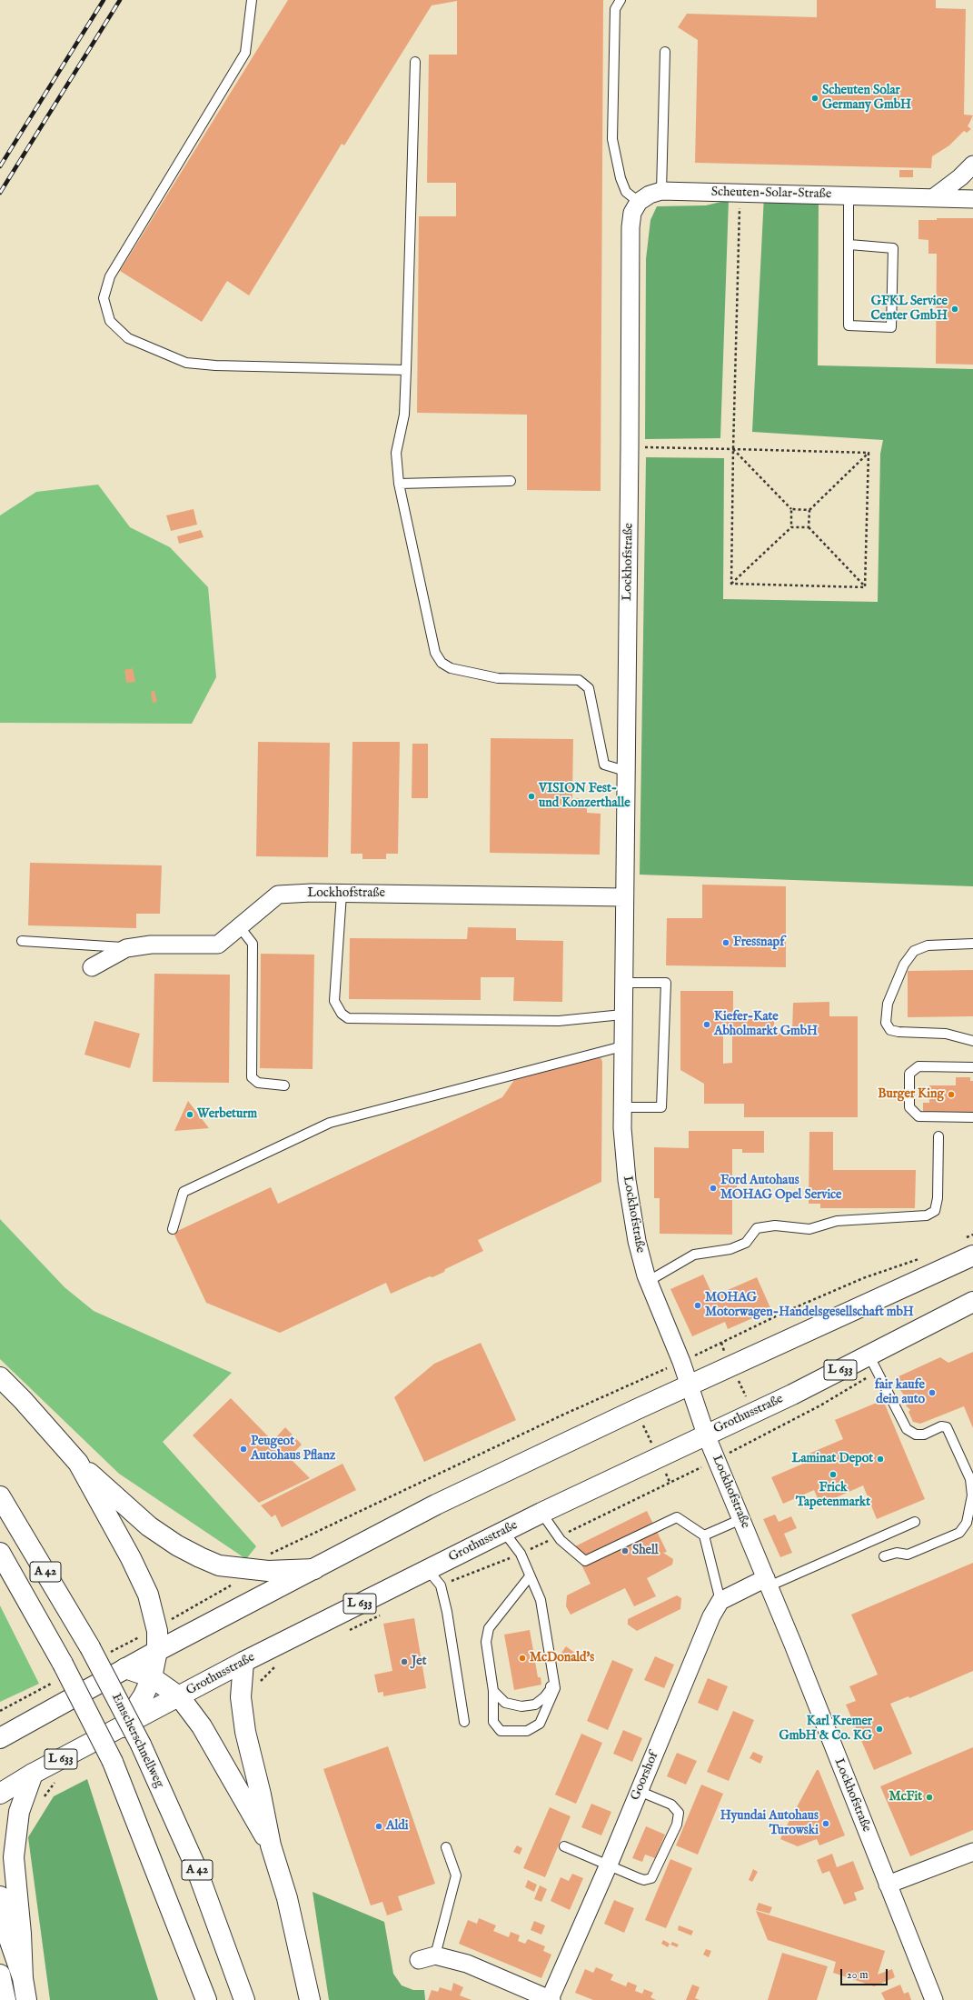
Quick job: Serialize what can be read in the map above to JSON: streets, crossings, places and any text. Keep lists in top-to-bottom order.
{
  "streets": {
    "main road": [
      "L 633",
      "Grothusstraße",
      "A 42",
      "Emscherschnellweg"
    ],
    "street": ["Scheuten-Solar-Straße", "Lockhofstraße", "Goorshof"]
  },
  "crossings": [
    ["Scheuten-Solar-Straße", "Lockhofstraße"],
    ["Lockhofstraße", "Grothusstraße"]
  ],
  "places": [
    "Scheuten Solar Germany GmbH",
    "GFKL Service Center GmbH",
    "VISION Fest- und Konzerthalle",
    "Fressnapf",
    "Kiefer-Kate Abholmarkt GmbH",
    "Burger King",
    "Werbeturm",
    "Ford Autohaus MOHAG Opel Service",
    "MOHAG Motorwagen-Handelsgesellschaft mbH",
    "fair kaufe dein auto",
    "Peugeot Autohaus Pflanz",
    "Laminat Depot",
    "Frick Tapetenmarkt",
    "Shell",
    "McDonald's",
    "Jet",
    "Karl Kremer GmbH & Co. KG",
    "McFit",
    "Hyundai Autohaus Turowski",
    "Aldi"
  ],
  "scale_bar": "20 m"
}
